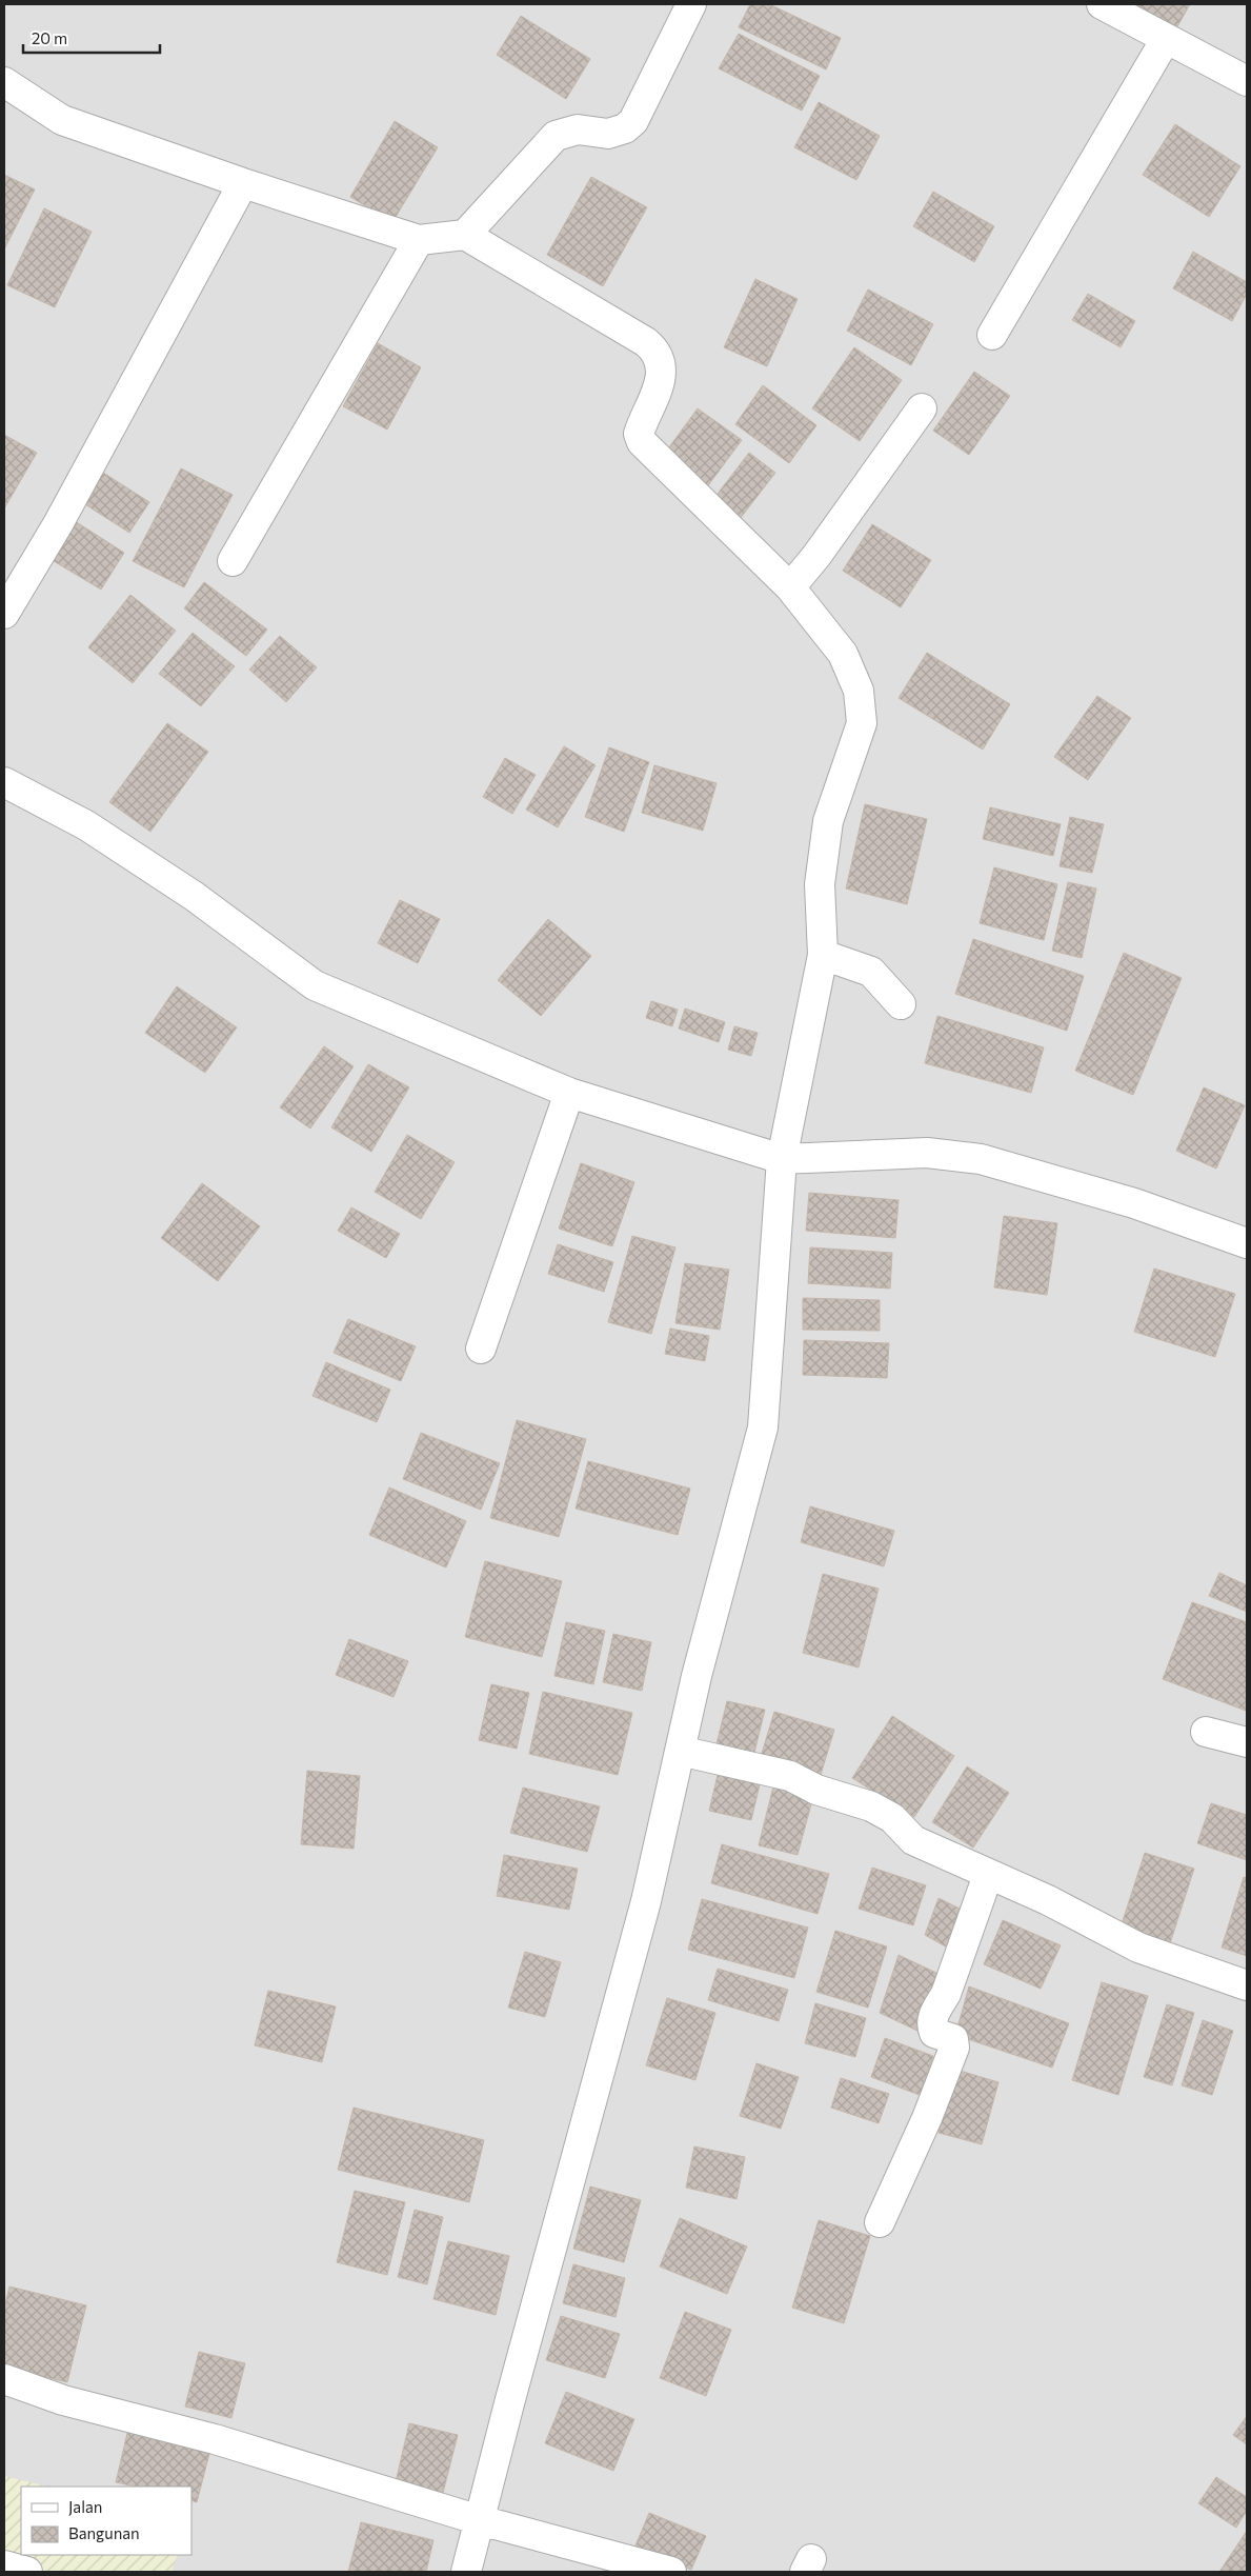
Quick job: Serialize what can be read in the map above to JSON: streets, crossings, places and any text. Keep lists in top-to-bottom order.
{
  "legend": ["Jalan", "Bangunan"],
  "scale_bar": "20 m"
}
